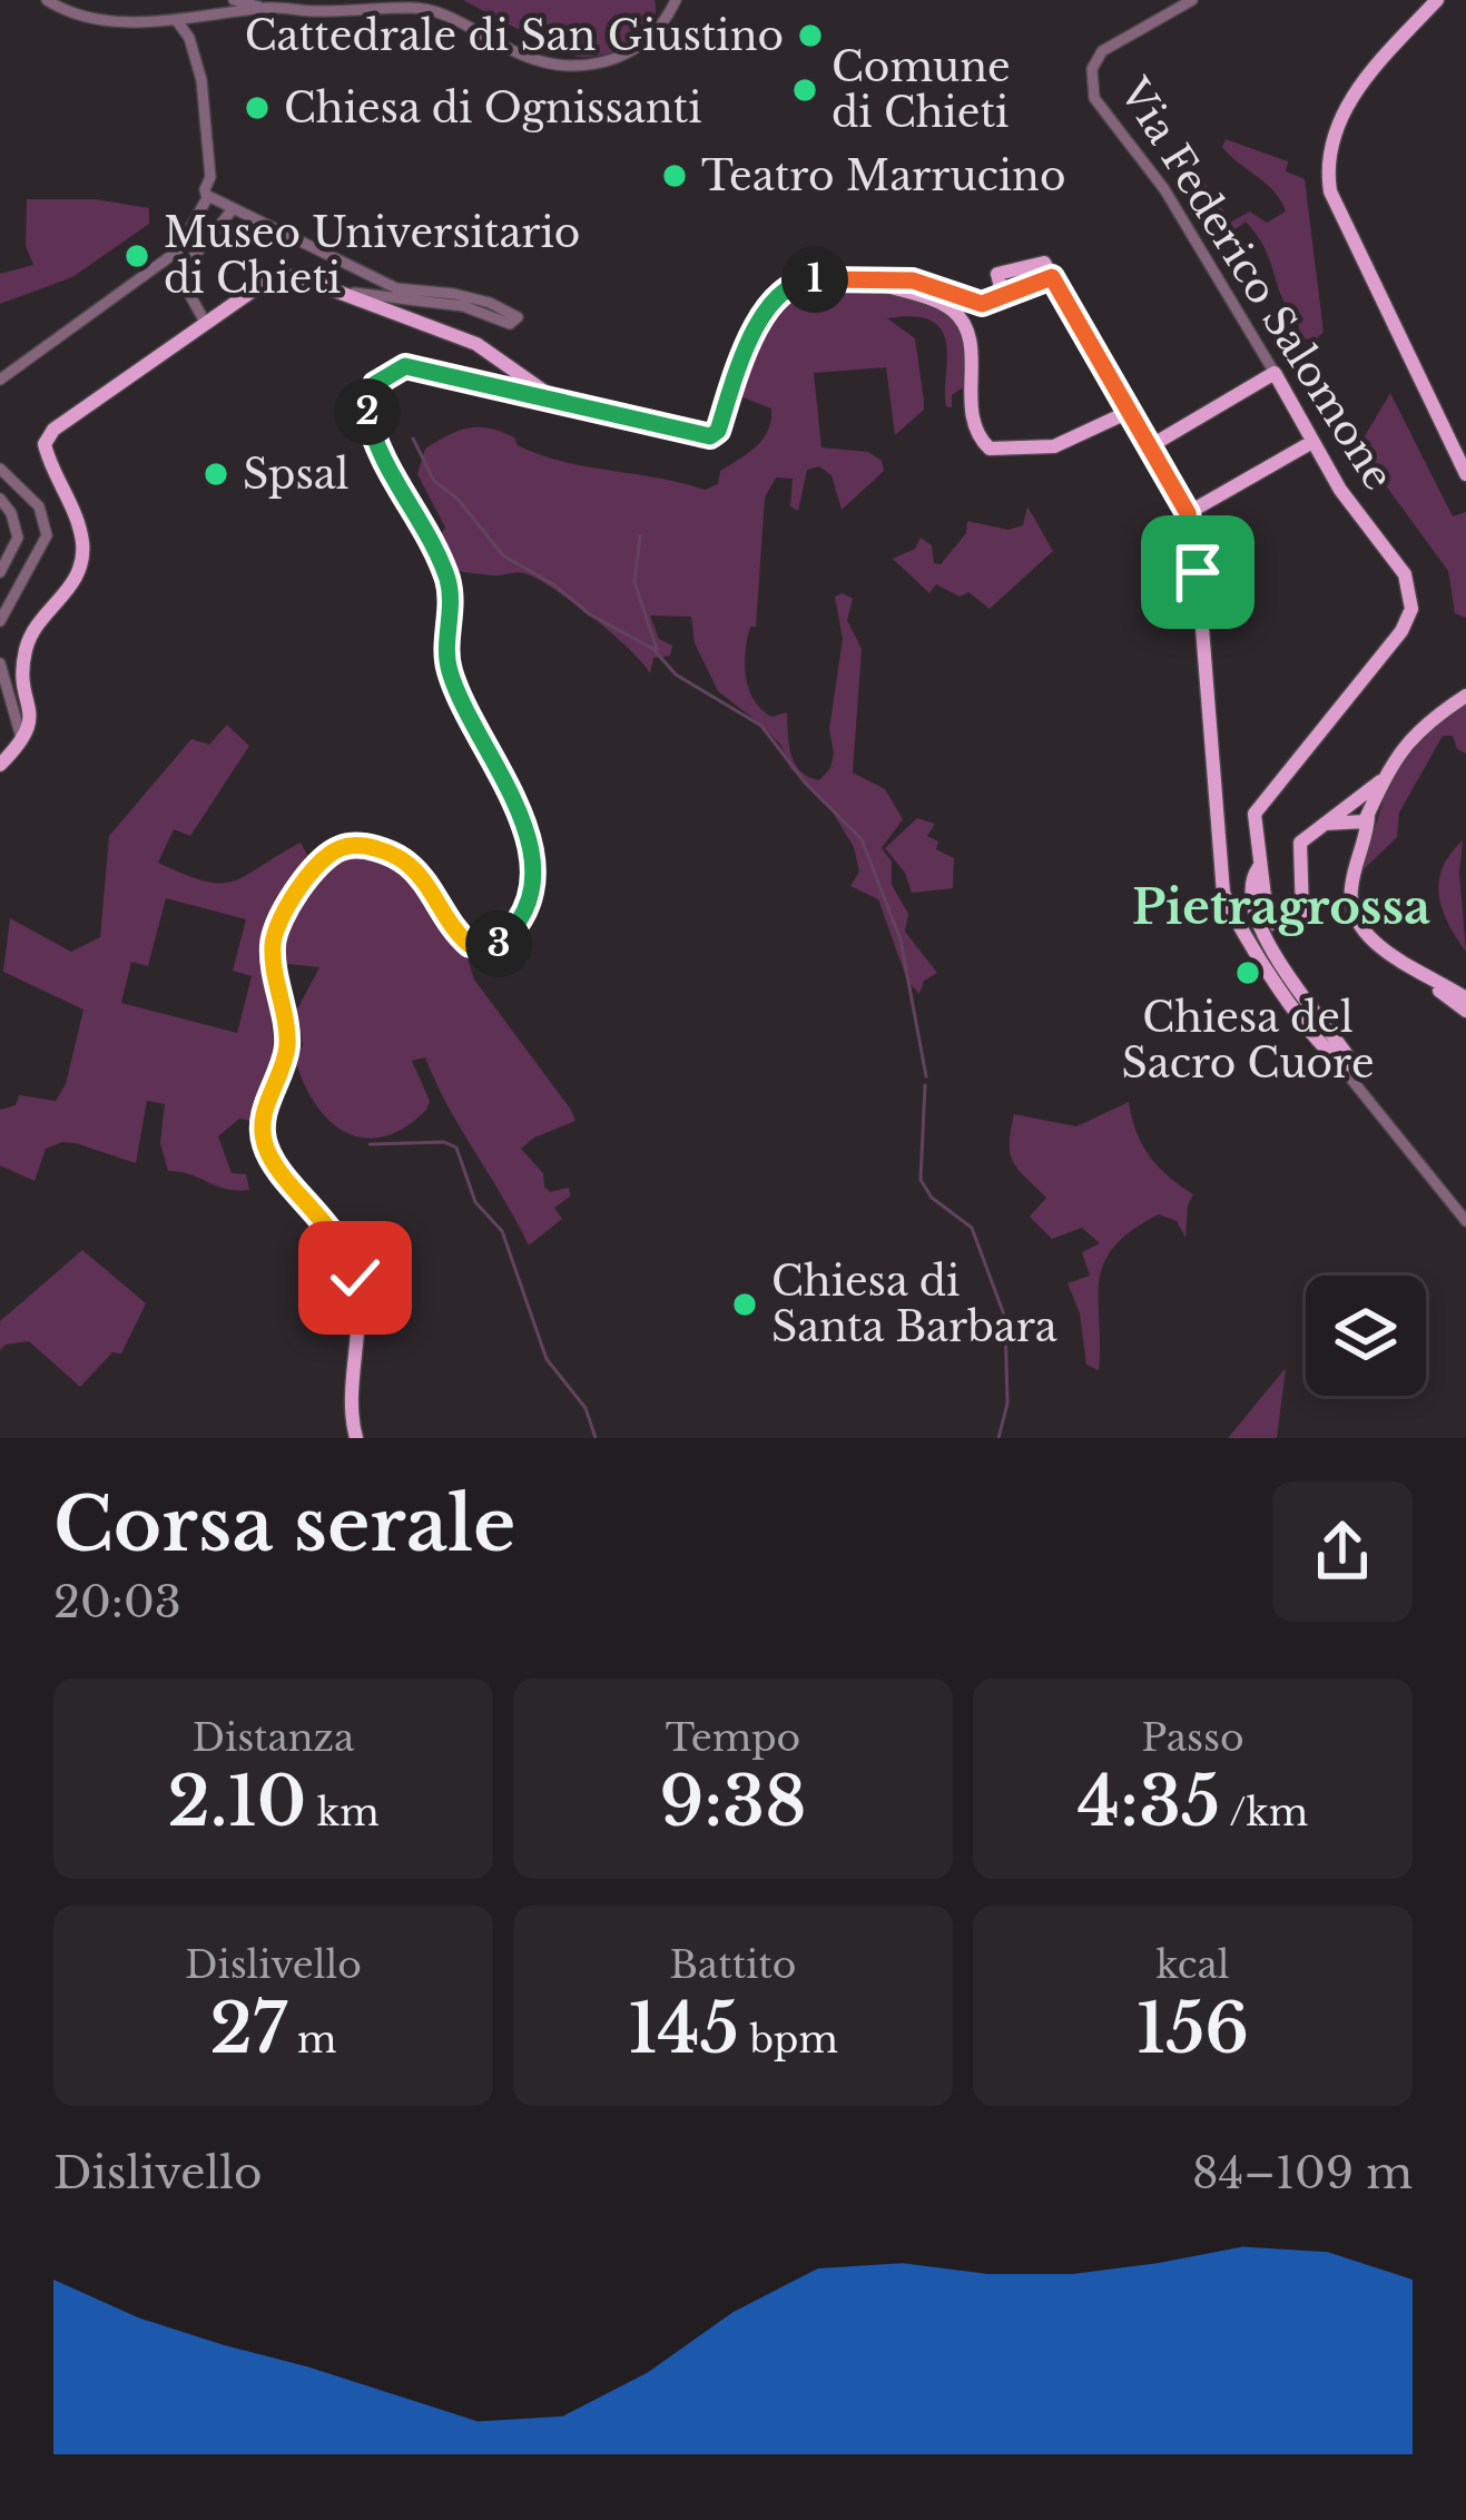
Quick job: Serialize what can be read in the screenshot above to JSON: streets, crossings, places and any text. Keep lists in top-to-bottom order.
{
  "streets": {
    "main road": ["Via Federico Salomone"]
  },
  "districts": ["Pietragrossa"],
  "places": [
    "Cattedrale di San Giustino",
    "Comune di Chieti",
    "Chiesa di Ognissanti",
    "Teatro Marrucino",
    "Museo Universitario di Chieti",
    "Spsal",
    "Chiesa del Sacro Cuore",
    "Chiesa di Santa Barbara"
  ],
  "page": {
    "pins": ["1", "2", "3"],
    "heading": ["Corsa serale", "20:03"],
    "stats": [
      ["Distanza", "2.10 km"],
      ["Tempo", "9:38"],
      ["Passo", "4:35 /km"],
      ["Dislivello", "27 m"],
      ["Battito", "145 bpm"],
      ["kcal", "156"]
    ],
    "chart": ["Dislivello", "84–109 m"]
  }
}
